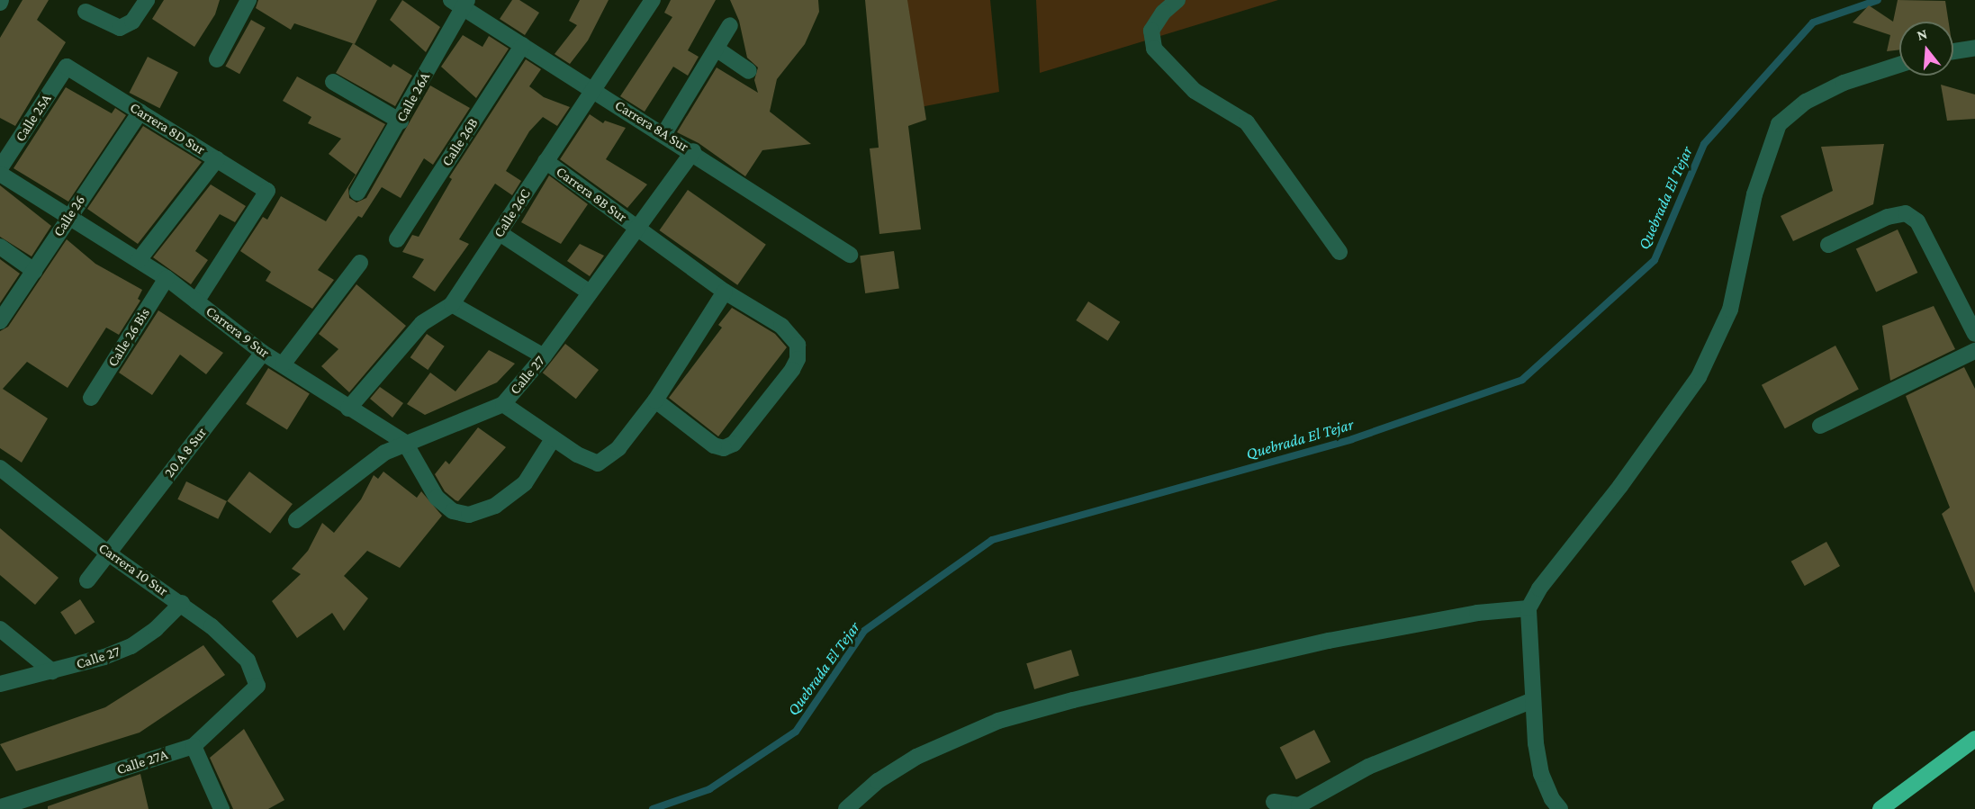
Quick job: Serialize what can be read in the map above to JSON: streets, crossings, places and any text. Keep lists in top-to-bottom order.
{
  "streets": {
    "street": [
      "Calle 26A",
      "Calle 25A",
      "Carrera 8A Sur",
      "Carrera 8D Sur",
      "Calle 26B",
      "Carrera 8B Sur",
      "Calle 26C",
      "Calle 26",
      "Carrera 9 Sur",
      "Calle 26 Bis",
      "Calle 27",
      "20 A 8 Sur",
      "Carrera 10 Sur",
      "Calle 27A"
    ]
  },
  "crossings": [
    ["Calle 26A", "Carrera 8A Sur"],
    ["Calle 25A", "Carrera 8D Sur"],
    ["Carrera 8A Sur", "Calle 26B"],
    ["Carrera 8A Sur", "Calle 26C"],
    ["Carrera 8A Sur", "Calle 27"],
    ["Carrera 8D Sur", "Calle 26"],
    ["Carrera 8D Sur", "Carrera 9 Sur"],
    ["Carrera 8B Sur", "Calle 26C"],
    ["Carrera 8B Sur", "Calle 27"],
    ["Calle 26C", "Carrera 9 Sur"],
    ["Calle 26", "Carrera 9 Sur"],
    ["Carrera 9 Sur", "Calle 26 Bis"],
    ["Carrera 9 Sur", "Calle 27"],
    ["Carrera 9 Sur", "20 A 8 Sur"],
    ["Calle 27", "Carrera 10 Sur"],
    ["20 A 8 Sur", "Carrera 10 Sur"],
    ["Carrera 10 Sur", "Calle 27A"]
  ],
  "water": ["Quebrada El Tejar"],
  "north": "top"
}
